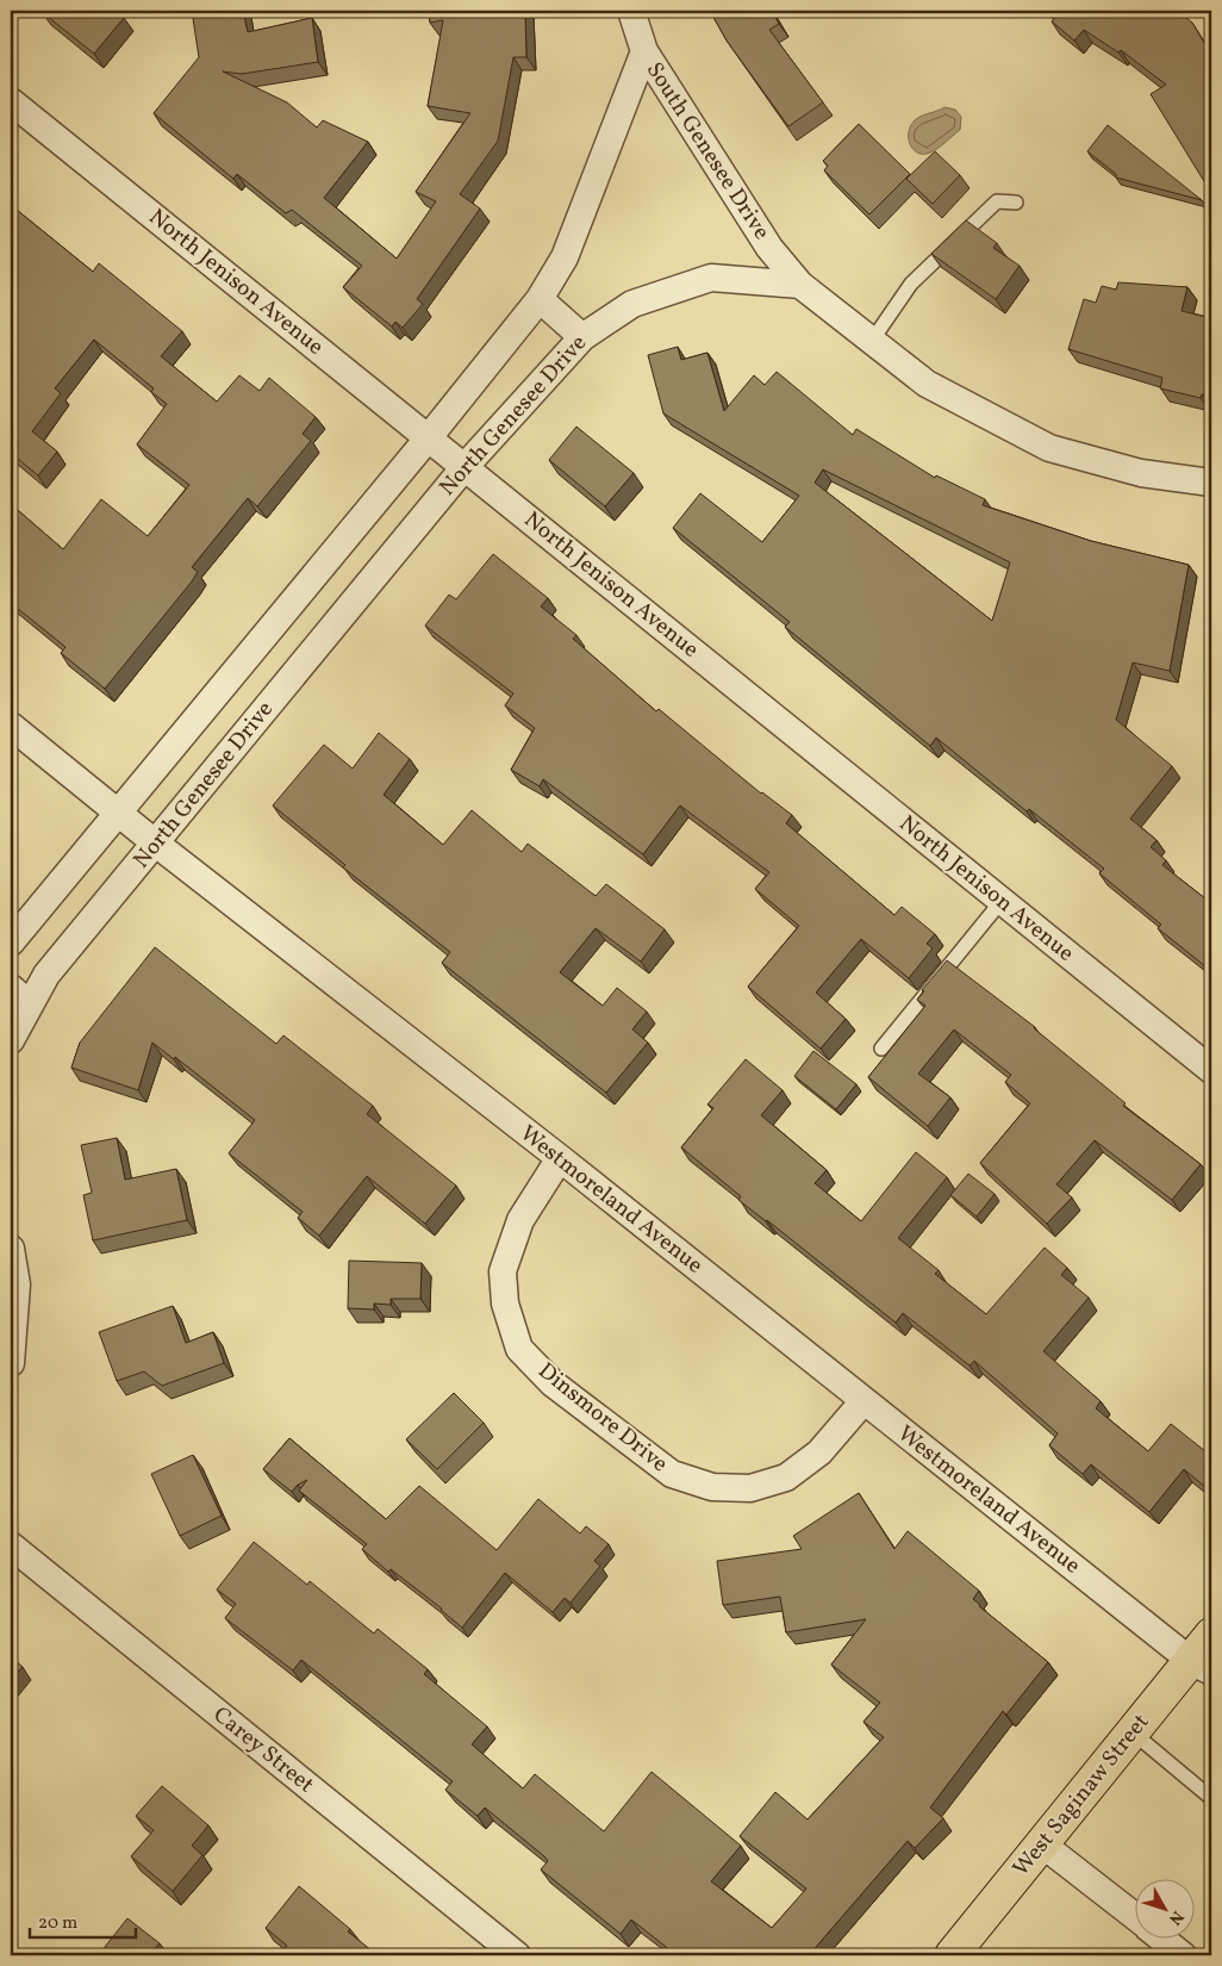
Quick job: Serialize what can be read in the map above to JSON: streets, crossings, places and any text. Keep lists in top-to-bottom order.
{
  "streets": {
    "main road": ["West Saginaw Street"],
    "street": [
      "South Genesee Drive",
      "North Jenison Avenue",
      "North Genesee Drive",
      "Westmoreland Avenue",
      "Dinsmore Drive",
      "Carey Street"
    ]
  },
  "crossings": [
    ["South Genesee Drive", "North Genesee Drive"],
    ["North Jenison Avenue", "North Genesee Drive"],
    ["North Genesee Drive", "Westmoreland Avenue"],
    ["Westmoreland Avenue", "Dinsmore Drive"],
    ["Westmoreland Avenue", "West Saginaw Street"]
  ],
  "scale_bar": "20 m",
  "north": "bottom right"
}
